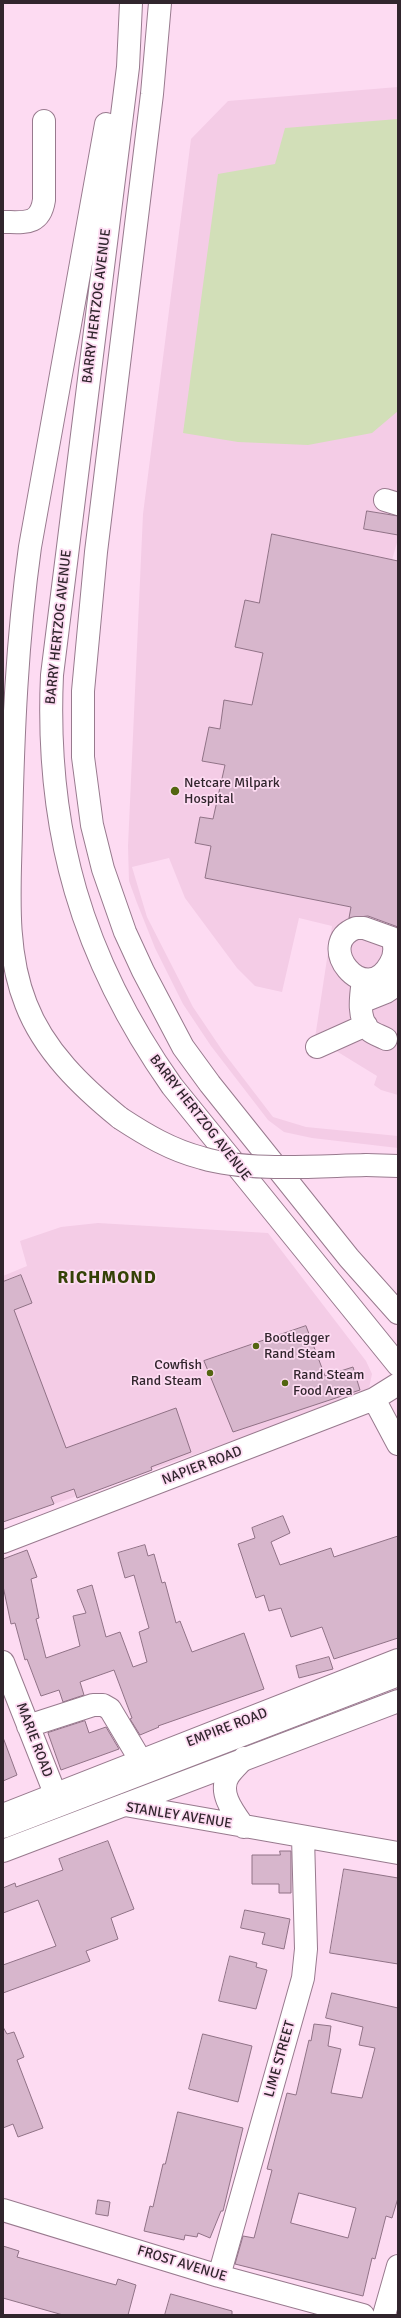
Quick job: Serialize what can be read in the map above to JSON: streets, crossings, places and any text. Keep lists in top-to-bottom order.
{
  "streets": {
    "main road": [
      "BARRY HERTZOG AVENUE",
      "NAPIER ROAD",
      "EMPIRE ROAD",
      "MARIE ROAD",
      "STANLEY AVENUE",
      "LIME STREET",
      "FROST AVENUE"
    ]
  },
  "crossings": [
    ["EMPIRE ROAD", "MARIE ROAD"],
    ["STANLEY AVENUE", "LIME STREET"],
    ["LIME STREET", "FROST AVENUE"]
  ],
  "districts": ["RICHMOND"],
  "places": [
    "Netcare Milpark Hospital",
    "Bootlegger Rand Steam",
    "Cowfish Rand Steam",
    "Rand Steam Food Area"
  ]
}
